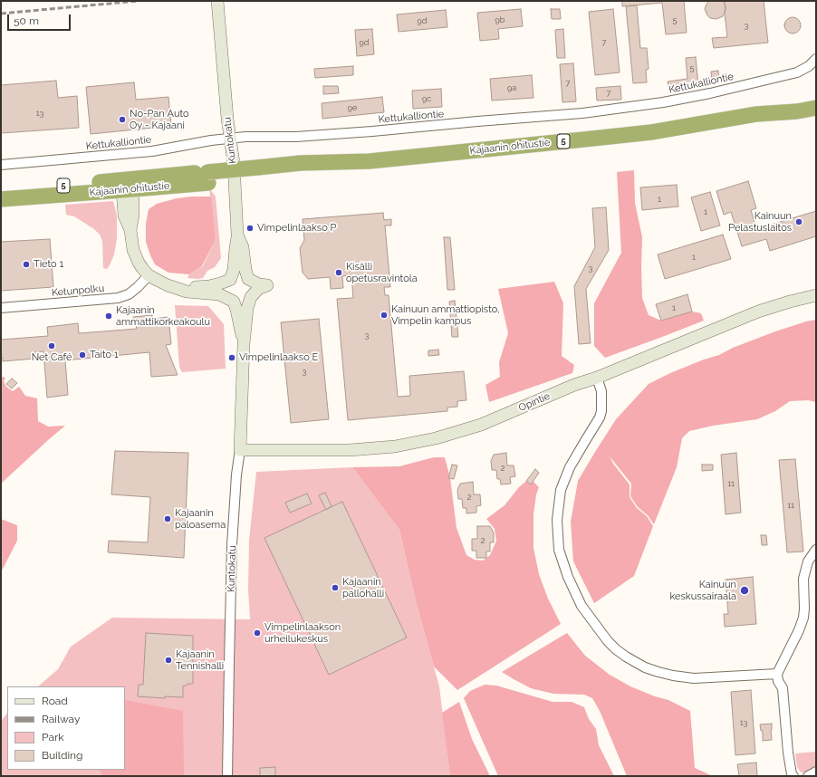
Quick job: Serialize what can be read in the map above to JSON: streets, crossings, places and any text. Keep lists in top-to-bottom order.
{
  "streets": {
    "highway": ["5", "Kajaanin ohitustie"],
    "street": [
      "Kettukalliontie",
      "Kuntokatu",
      "Ketunpolku",
      "Opintie"
    ]
  },
  "crossings": [
    ["Kettukalliontie", "Kuntokatu"],
    ["Kuntokatu", "Opintie"]
  ],
  "places": [
    "No-Pan Auto Oy - Kajaani",
    "Kainuun Pelastuslaitos",
    "Vimpelinlaakso P",
    "Tieto 1",
    "Kisälli opetusravintola",
    "Kainuun ammattiopisto, Vimpelin kampus",
    "Kajaanin ammattikorkeakoulu",
    "Net Café",
    "Taito 1",
    "Vimpelinlaakso E",
    "Kajaanin paloasema",
    "Kajaanin pallohalli",
    "Kainuun keskussairaala",
    "Vimpelinlaakson urheilukeskus",
    "Kajaanin Tennishalli"
  ],
  "house_numbers": [
    "9b",
    "5",
    "9d",
    "3",
    "9d",
    "7",
    "5",
    "7",
    "9a",
    "7",
    "9c",
    "9e",
    "13",
    "1",
    "1",
    "1",
    "3",
    "1",
    "3",
    "3",
    "2",
    "11",
    "2",
    "11",
    "2",
    "13"
  ],
  "legend": [
    "Road",
    "Railway",
    "Park",
    "Building"
  ],
  "scale_bar": "50 m"
}
